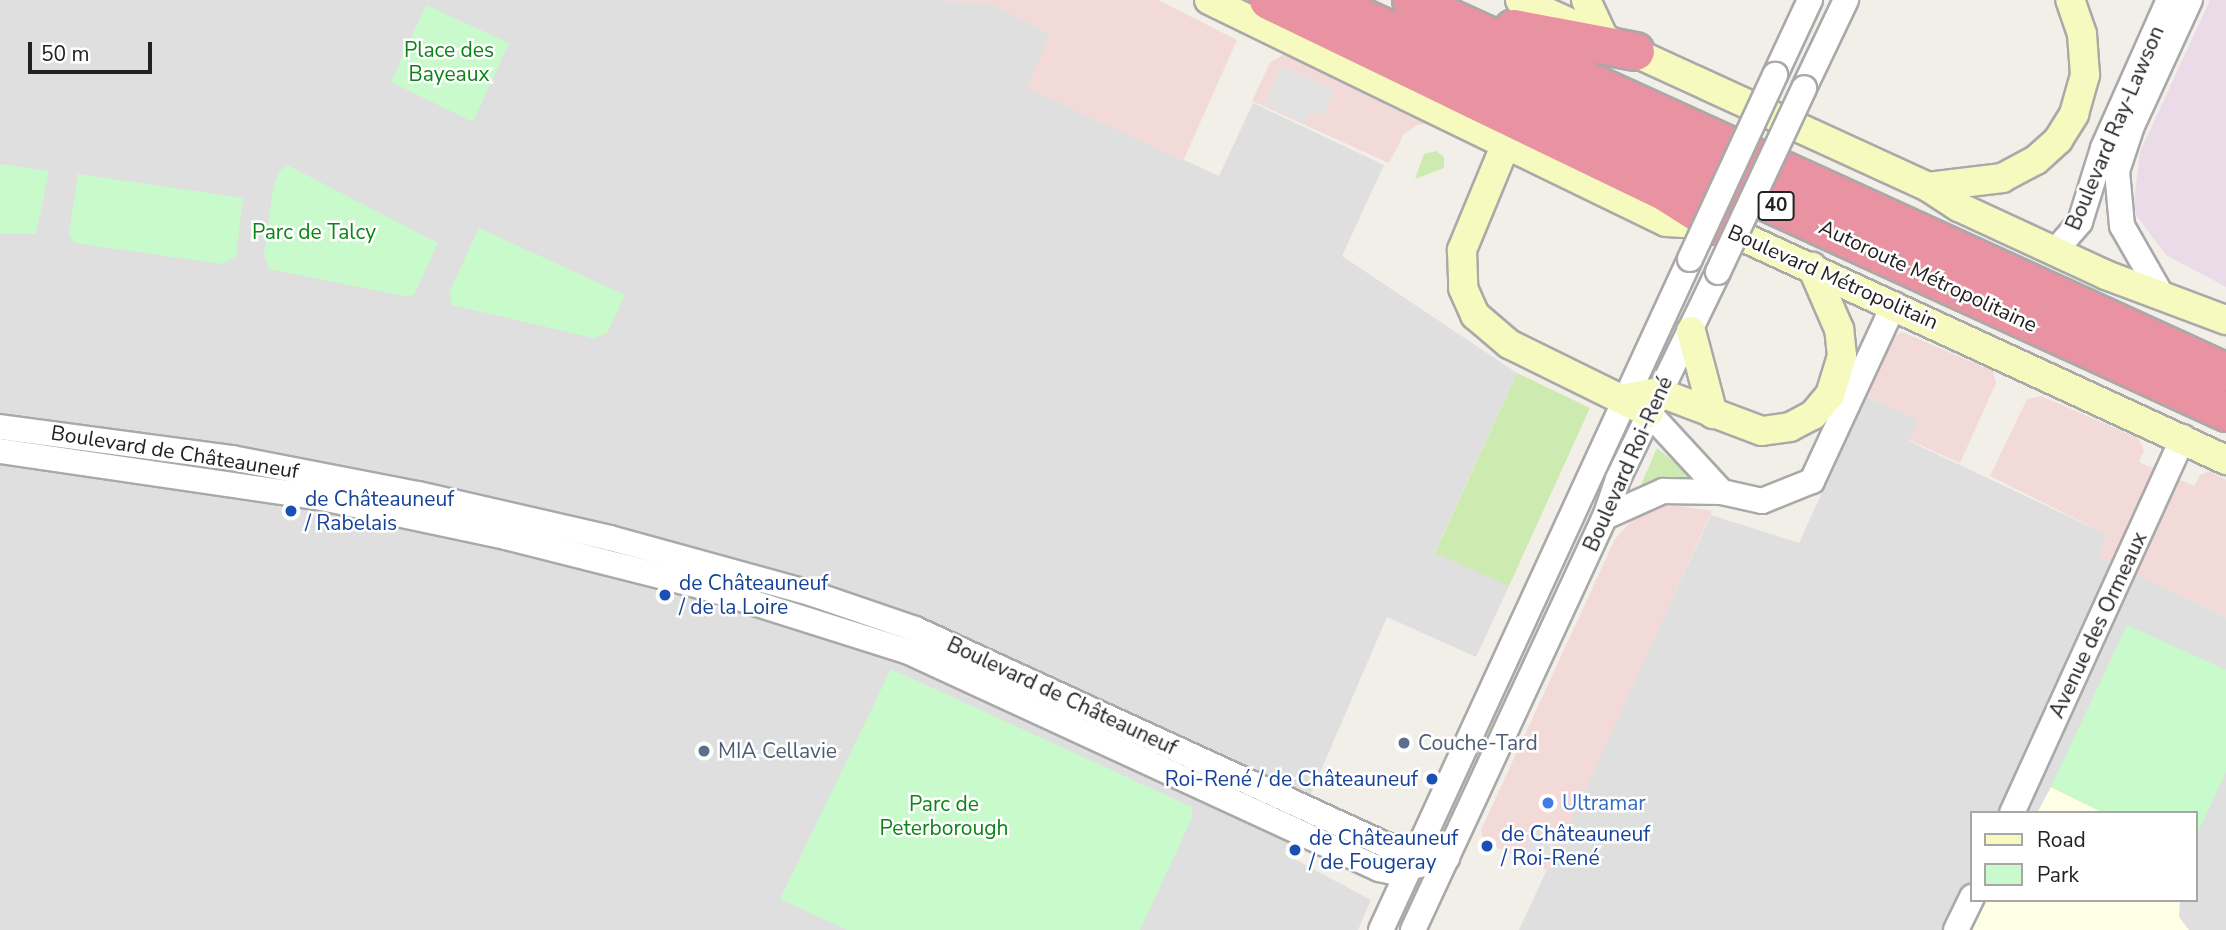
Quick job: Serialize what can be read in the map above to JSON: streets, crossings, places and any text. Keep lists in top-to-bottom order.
{
  "streets": {
    "highway": ["40", "Autoroute Métropolitaine"],
    "main road": ["Boulevard Métropolitain"],
    "street": [
      "Boulevard Ray-Lawson",
      "Boulevard de Châteauneuf",
      "Boulevard Roi-René",
      "Avenue des Ormeaux"
    ]
  },
  "crossings": [
    ["Boulevard Métropolitain", "Avenue des Ormeaux"],
    ["Boulevard de Châteauneuf", "Boulevard Roi-René"]
  ],
  "parks": ["Place des Bayeaux", "Parc de Talcy", "Parc de Peterborough"],
  "places": [
    "de Châteauneuf / Rabelais",
    "de Châteauneuf / de la Loire",
    "Couche-Tard",
    "MIA Cellavie",
    "Roi-René / de Châteauneuf",
    "Ultramar",
    "de Châteauneuf / Roi-René",
    "de Châteauneuf / de Fougeray"
  ],
  "legend": ["Road", "Park"],
  "scale_bar": "50 m"
}
